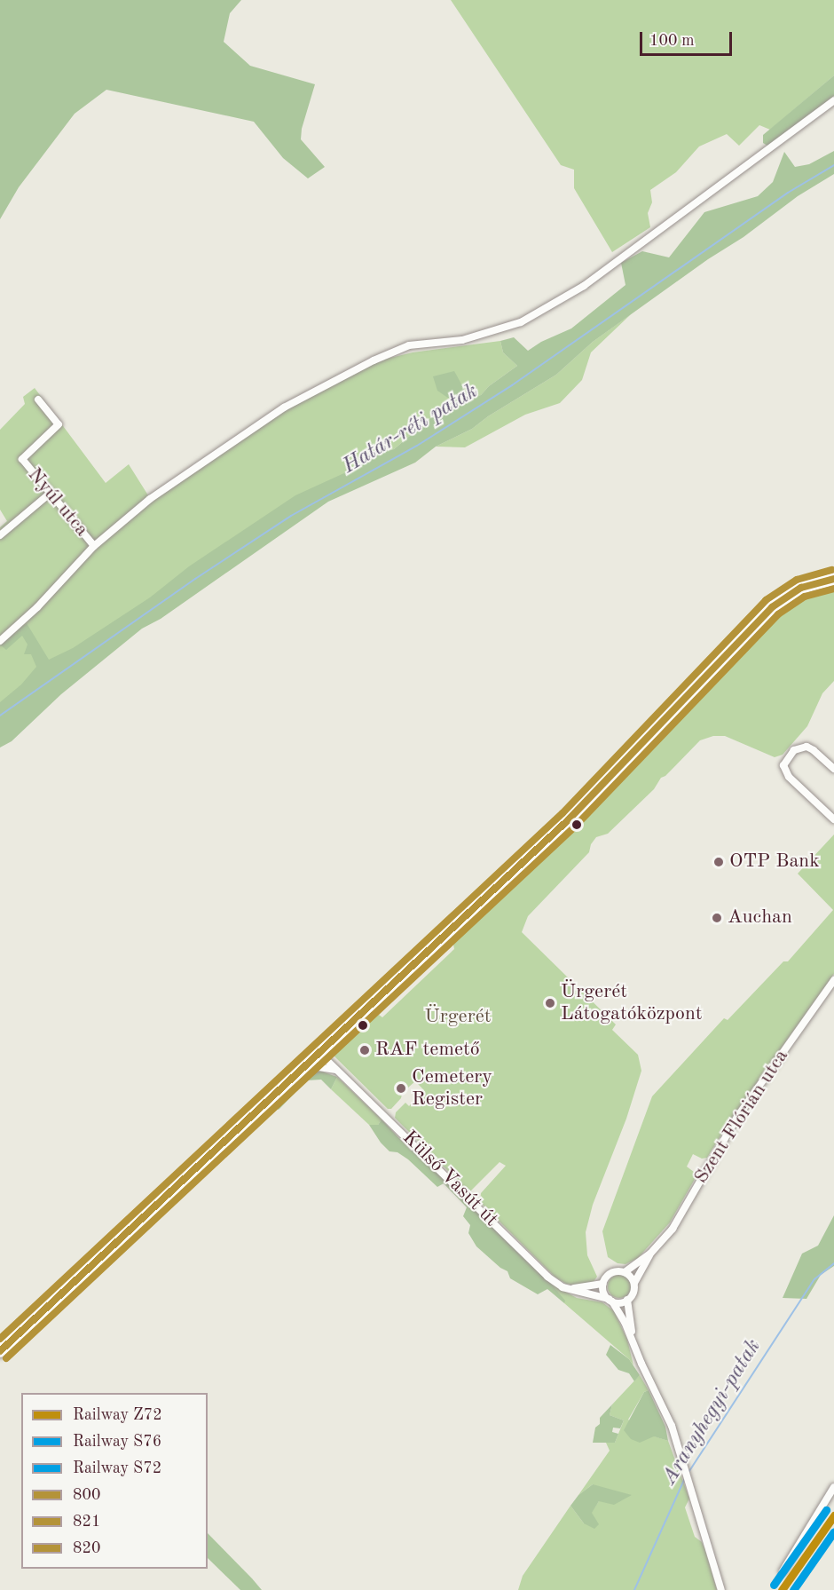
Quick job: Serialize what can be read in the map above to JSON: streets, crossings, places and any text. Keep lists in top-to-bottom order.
{
  "streets": {
    "street": ["Nyúl utca", "Szent Flórián utca", "Külső Vasút út"]
  },
  "crossings": [
    ["Szent Flórián utca", "Külső Vasút út"]
  ],
  "water": ["Határ-réti patak", "Aranyhegyi-patak"],
  "parks": ["Ürgerét"],
  "places": [
    "OTP Bank",
    "Auchan",
    "Ürgerét Látogatóközpont",
    "RAF temető",
    "Cemetery Register"
  ],
  "lines": [
    "transit line 820",
    "transit line 800",
    "transit line 821",
    "rail line S72",
    "rail line Z72",
    "rail line S76"
  ],
  "legend": [
    "Railway Z72",
    "Railway S76",
    "Railway S72",
    "800",
    "821",
    "820"
  ],
  "scale_bar": "100 m"
}
